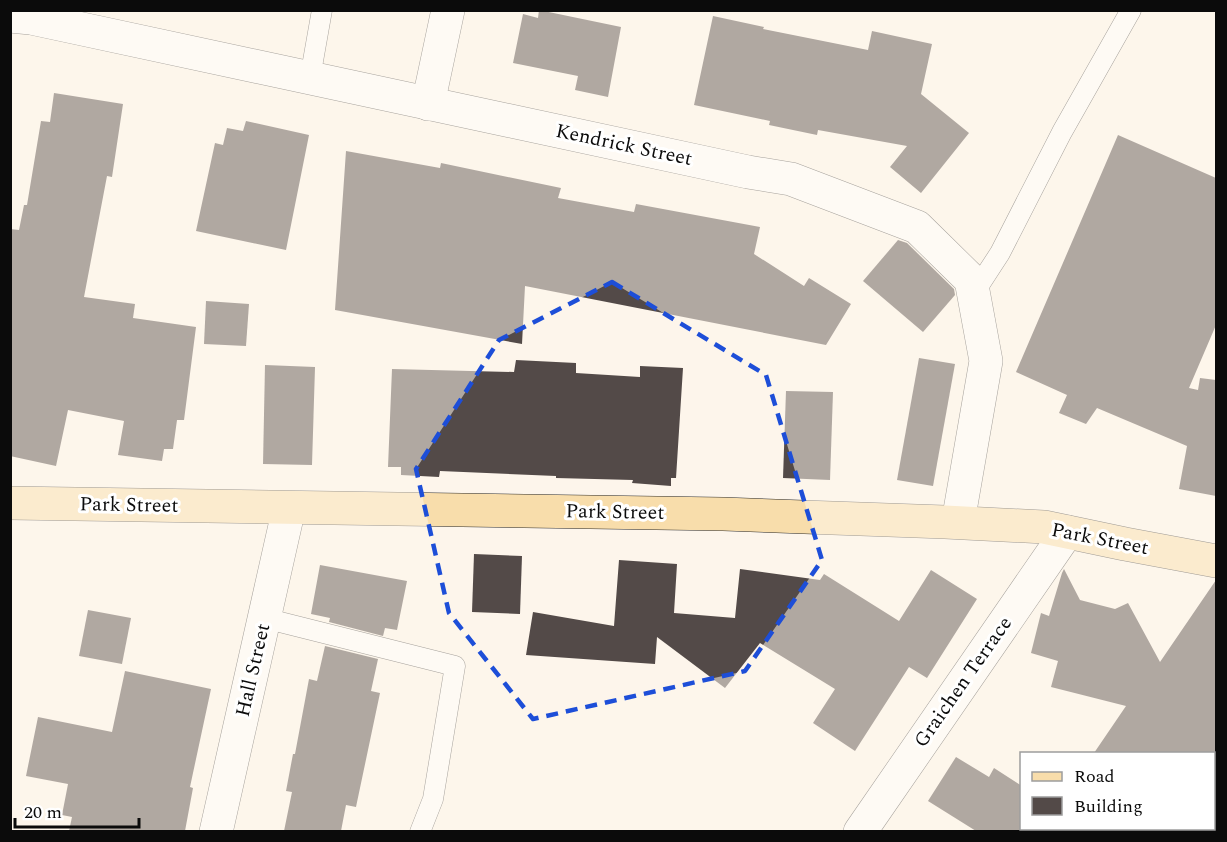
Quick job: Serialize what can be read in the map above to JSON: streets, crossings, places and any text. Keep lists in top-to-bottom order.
{
  "streets": {
    "main road": ["Park Street"],
    "street": ["Kendrick Street", "Hall Street", "Graichen Terrace"]
  },
  "crossings": [
    ["Kendrick Street", "Park Street"],
    ["Park Street", "Hall Street"],
    ["Park Street", "Graichen Terrace"]
  ],
  "legend": ["Road", "Building"],
  "scale_bar": "20 m"
}
